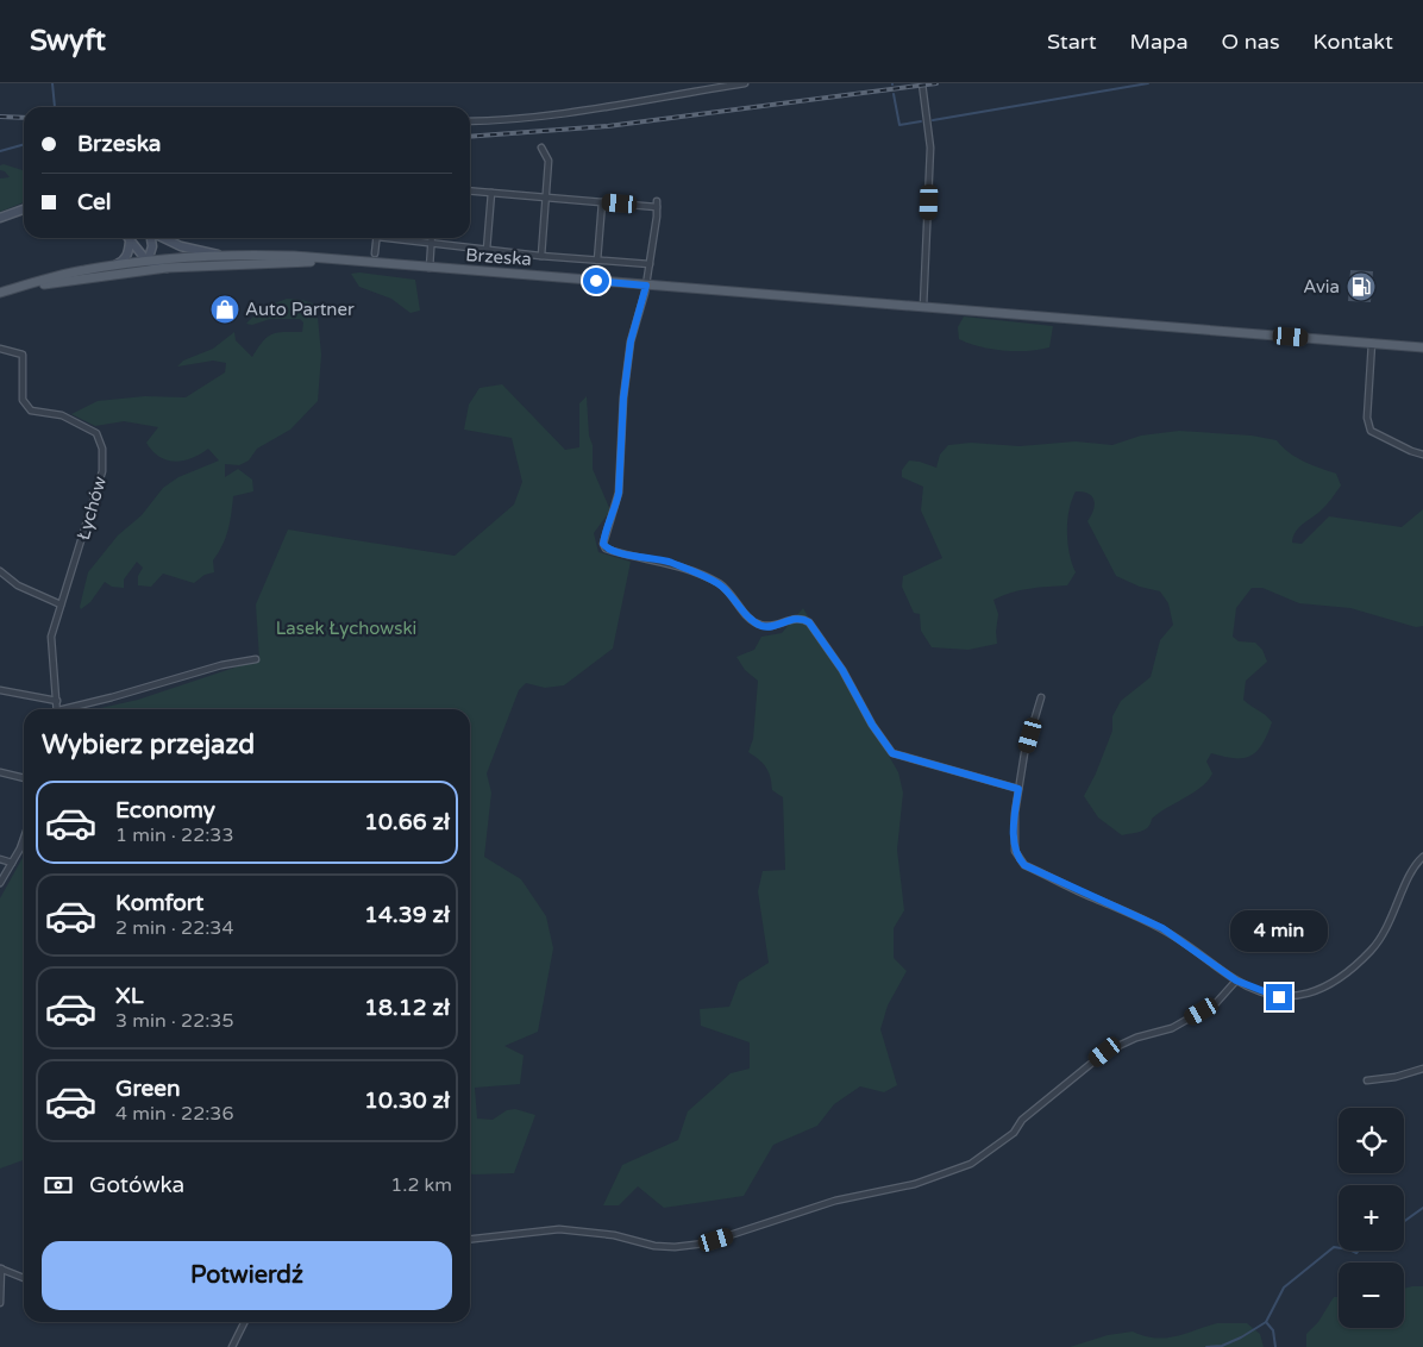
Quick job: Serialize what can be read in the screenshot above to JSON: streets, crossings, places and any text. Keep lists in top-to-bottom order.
{
  "streets": {
    "main road": ["Brzeska"],
    "street": ["Łychów"]
  },
  "parks": ["Lasek Łychowski"],
  "places": {
    "fuel station": ["Avia"],
    "shop": ["Auto Partner"]
  },
  "page": {
    "header": "Swyft",
    "nav": [
      "Start",
      "Mapa",
      "O nas",
      "Kontakt"
    ],
    "banner": ["Brzeska", "Cel"],
    "heading": "Wybierz przejazd",
    "list": [
      {
        "name": "Economy",
        "note": "1 min · 22:33",
        "value": "10.66 zł"
      },
      {
        "name": "Komfort",
        "note": "2 min · 22:34",
        "value": "14.39 zł"
      },
      {
        "name": "XL",
        "note": "3 min · 22:35",
        "value": "18.12 zł"
      },
      {
        "name": "Green",
        "note": "4 min · 22:36",
        "value": "10.30 zł"
      }
    ],
    "bubble": "4 min",
    "map_buttons": ["+", "−"],
    "pay": ["Gotówka", "1.2 km"],
    "buttons": "Potwierdź"
  }
}
